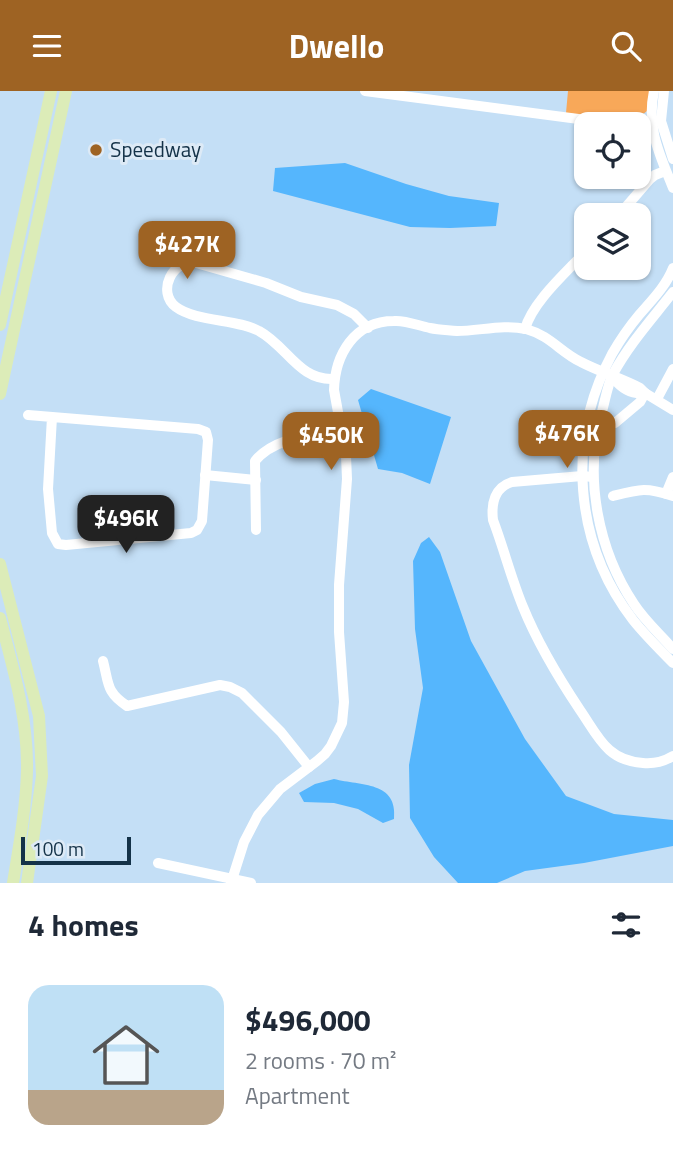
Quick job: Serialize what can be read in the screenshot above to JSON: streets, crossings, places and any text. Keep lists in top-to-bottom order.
{
  "places": ["Speedway"],
  "scale_bar": "100 m",
  "page": {
    "header": "Dwello",
    "price": [
      "$427K",
      "$476K",
      "$450K",
      "$496K"
    ],
    "scale": "100 m",
    "heading": "4 homes",
    "list": [
      {
        "name": "$496,000",
        "note": "2 rooms · 70 m² · Apartment"
      }
    ]
  }
}
